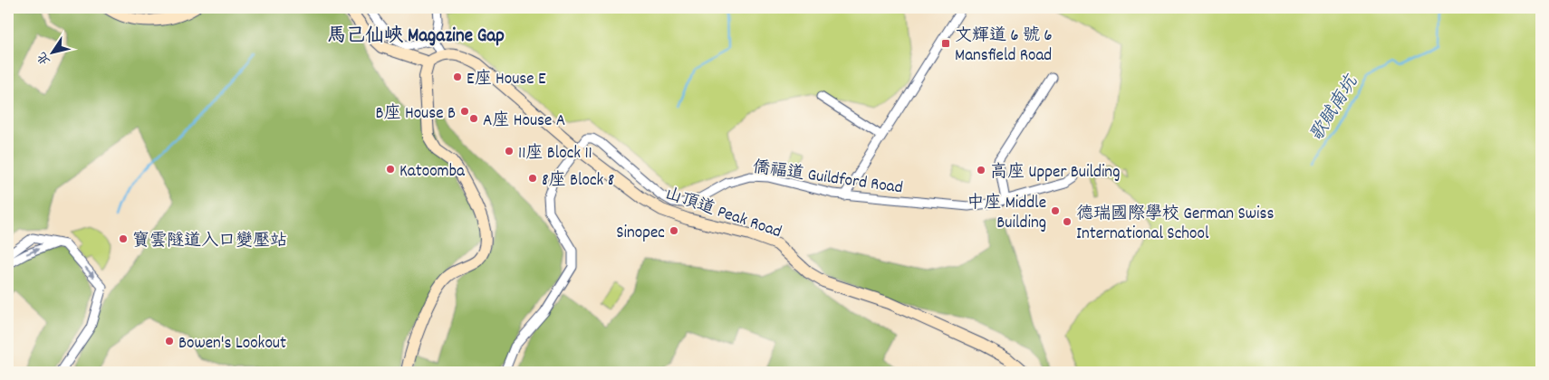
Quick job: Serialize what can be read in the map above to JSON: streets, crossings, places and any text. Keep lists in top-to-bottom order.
{
  "streets": {
    "main road": ["山頂道 Peak Road"],
    "street": ["僑福道 Guildford Road"]
  },
  "crossings": [
    ["僑福道 Guildford Road", "山頂道 Peak Road"]
  ],
  "districts": ["馬己仙峽 Magazine Gap"],
  "water": ["歌賦南坑"],
  "places": {
    "transit": ["文輝道 6 號 6 Mansfield Road"],
    "other": [
      "E座 House E",
      "B座 House B",
      "A座 House A",
      "11座 Block 11",
      "Katoomba",
      "高座 Upper Building",
      "8座 Block 8",
      "中座 Middle Building",
      "德瑞國際學校 German Swiss International School",
      "Sinopec",
      "寶雲隧道入口變壓站",
      "Bowen's Lookout"
    ]
  },
  "north": "bottom left"
}
